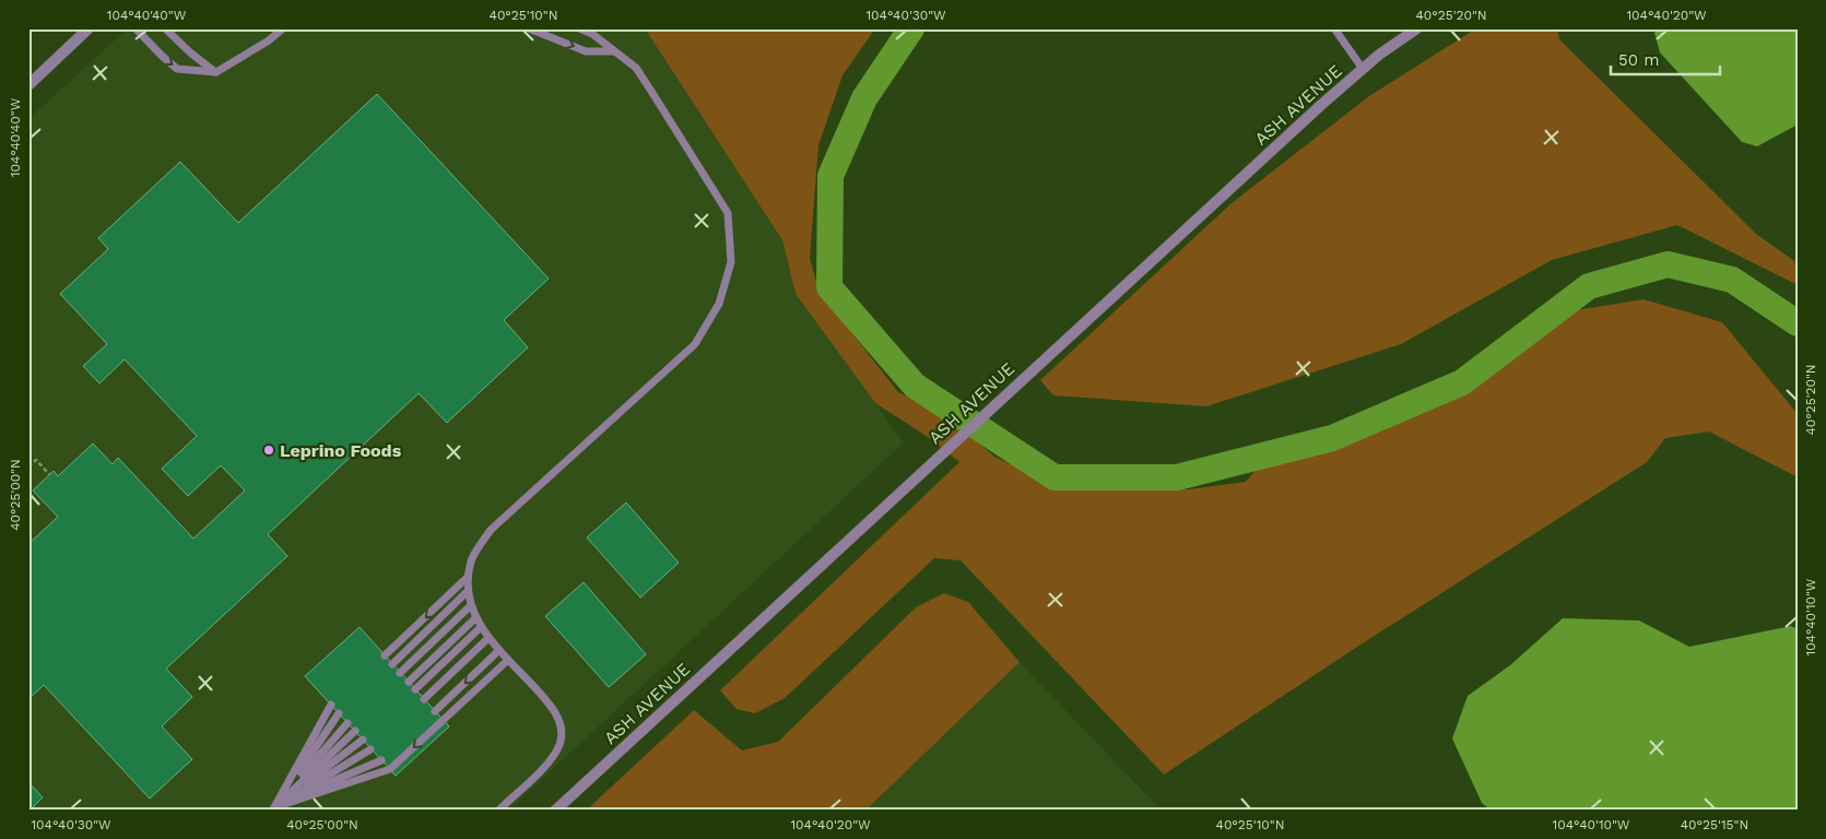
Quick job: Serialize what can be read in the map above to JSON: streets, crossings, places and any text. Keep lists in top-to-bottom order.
{
  "streets": {
    "street": ["ASH AVENUE"]
  },
  "places": ["Leprino Foods"],
  "scale_bar": "50 m",
  "coordinates": [
    "104°40'40\"W",
    "40°25'10\"N",
    "104°40'30\"W",
    "40°25'20\"N",
    "104°40'20\"W",
    "40°25'00\"N",
    "104°40'10\"W",
    "40°25'15\"N"
  ]
}
